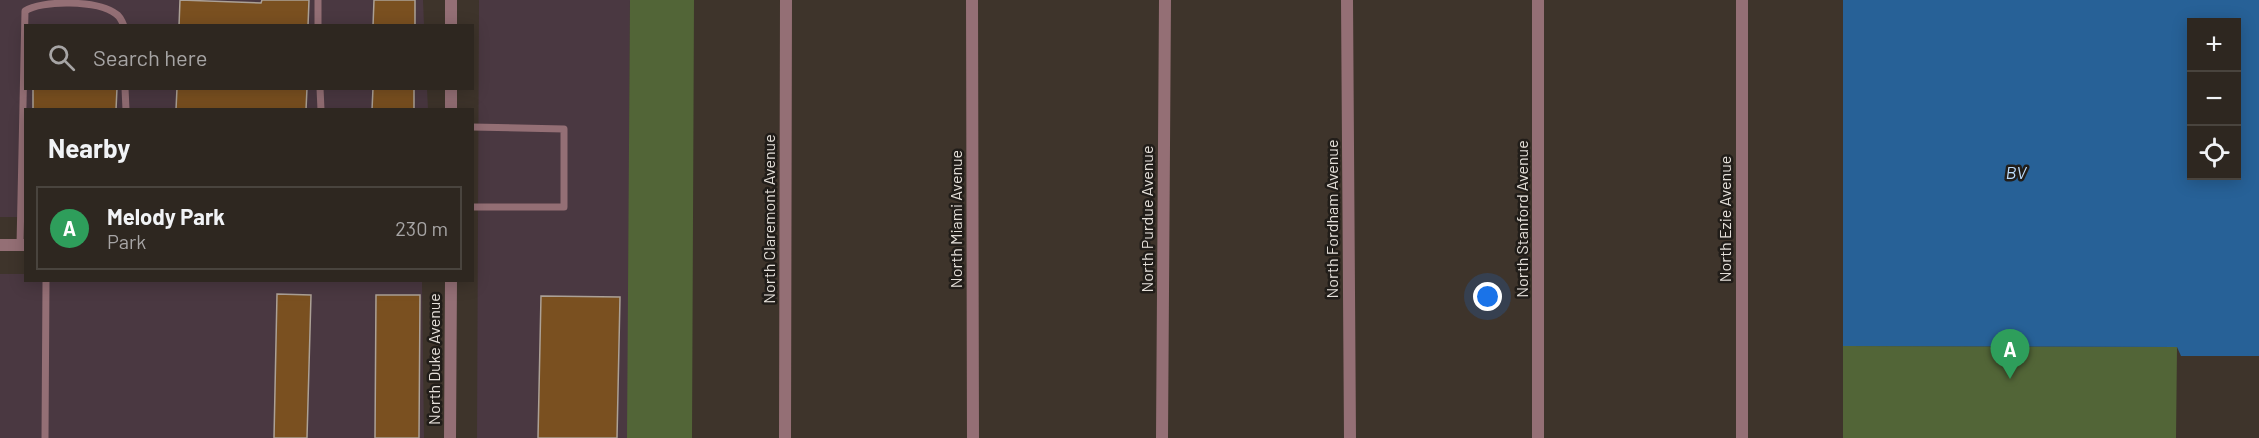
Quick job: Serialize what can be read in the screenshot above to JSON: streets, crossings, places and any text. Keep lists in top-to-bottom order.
{
  "streets": {
    "street": [
      "North Claremont Avenue",
      "North Miami Avenue",
      "North Purdue Avenue",
      "North Fordham Avenue",
      "North Stanford Avenue",
      "North Ezie Avenue",
      "North Duke Avenue"
    ]
  },
  "water": ["BV"],
  "page": {
    "map_buttons": ["+", "−"],
    "search": "Search here",
    "heading": "Nearby",
    "list": [
      {
        "mark": "A",
        "name": "Melody Park",
        "note": "Park",
        "value": "230 m"
      }
    ],
    "pins": "A"
  }
}
